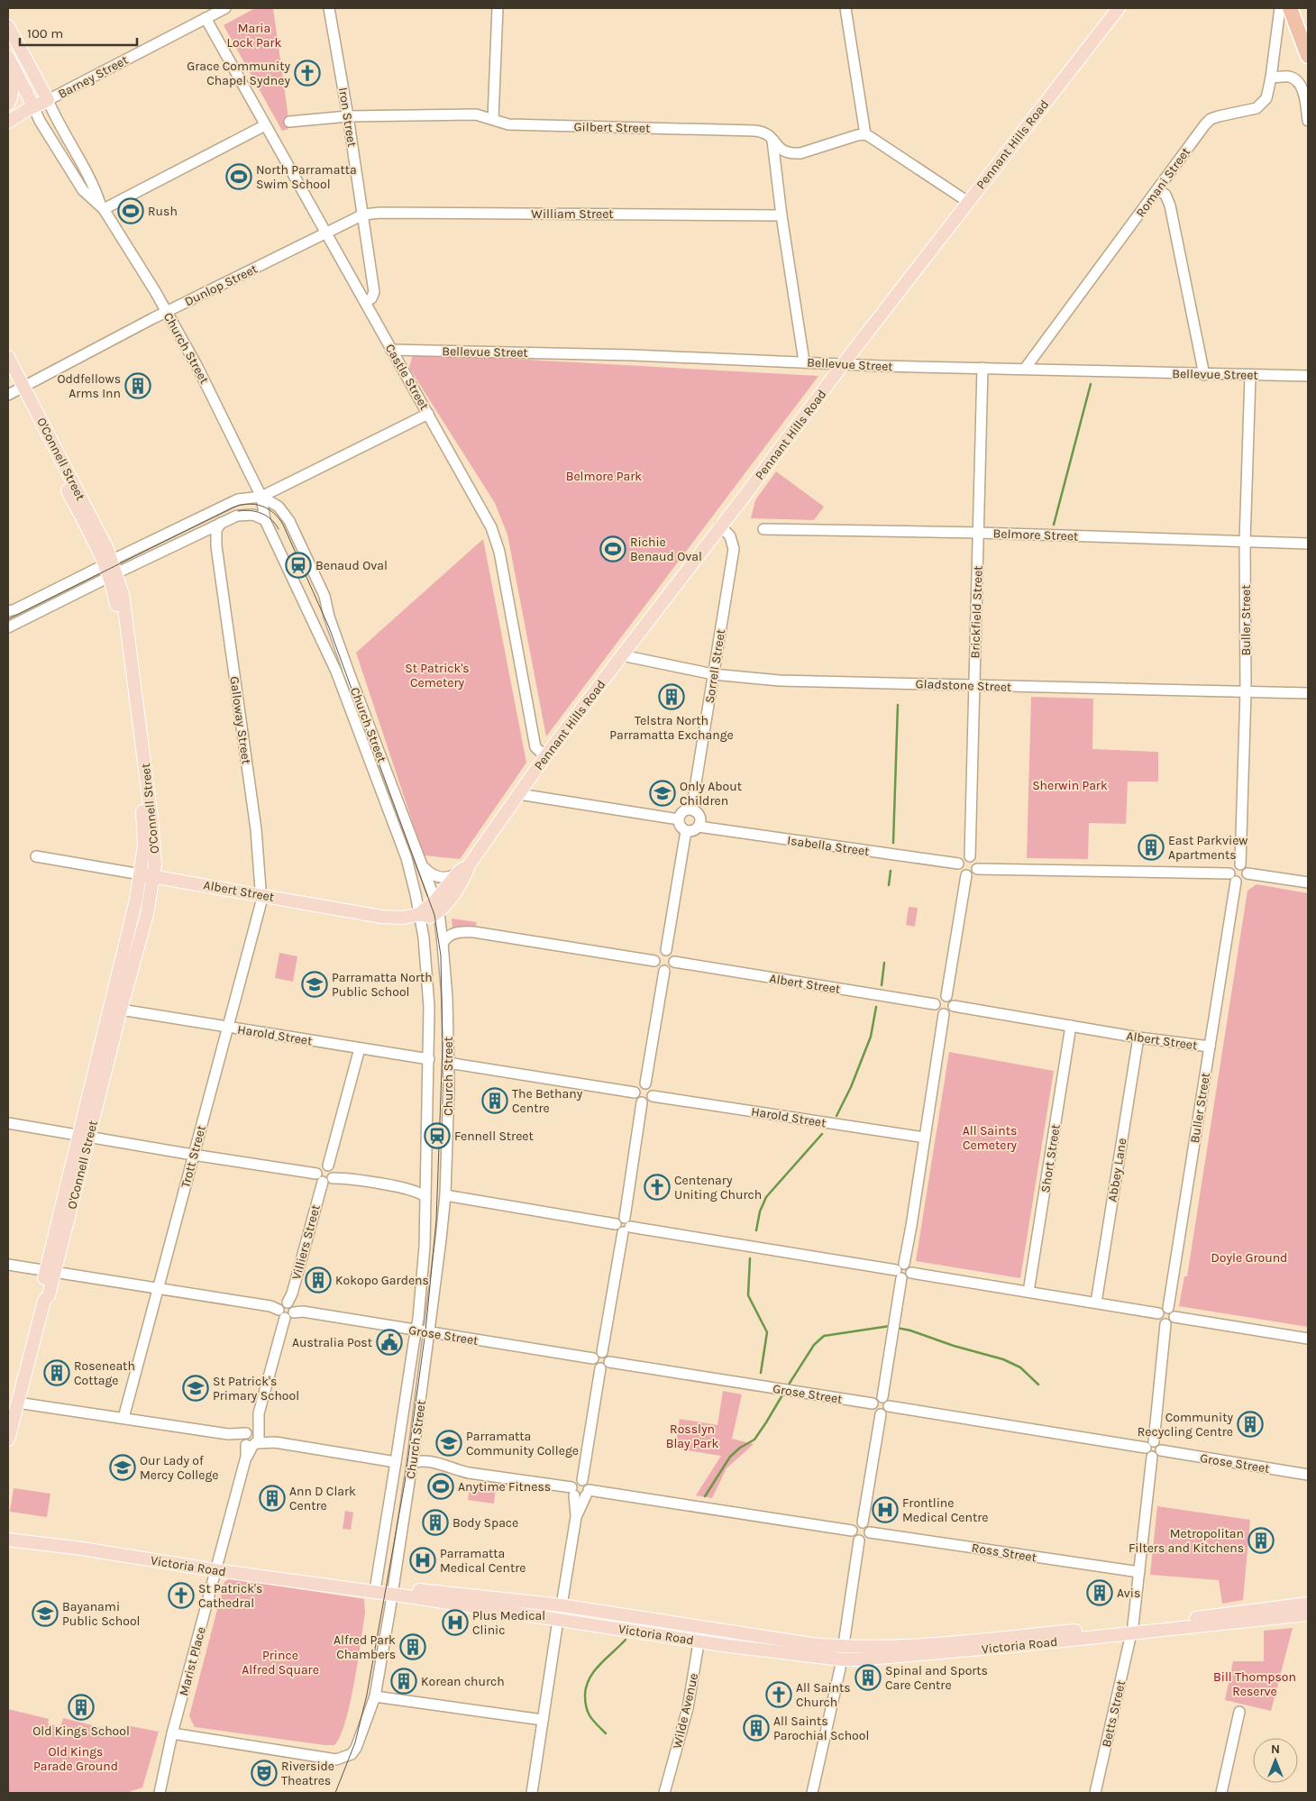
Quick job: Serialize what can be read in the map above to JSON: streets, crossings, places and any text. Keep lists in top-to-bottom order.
{
  "streets": {
    "main road": [
      "Barney Street",
      "Pennant Hills Road",
      "Church Street",
      "O'Connell Street",
      "Albert Street",
      "Victoria Road"
    ],
    "street": [
      "Iron Street",
      "Gilbert Street",
      "Romani Street",
      "William Street",
      "Dunlop Street",
      "Bellevue Street",
      "Castle Street",
      "Belmore Street",
      "Brickfield Street",
      "Buller Street",
      "Sorrell Street",
      "Gladstone Street",
      "Galloway Street",
      "Isabella Street",
      "Harold Street",
      "Trott Street",
      "Short Street",
      "Abbey Lane",
      "Villiers Street",
      "Grose Street",
      "Ross Street",
      "Marist Place",
      "Wilde Avenue",
      "Betts Street"
    ]
  },
  "crossings": [
    ["Barney Street", "Church Street"],
    ["Barney Street", "Castle Street"],
    ["Iron Street", "Gilbert Street"],
    ["Iron Street", "William Street"],
    ["Iron Street", "Dunlop Street"],
    ["Iron Street", "Castle Street"],
    ["Pennant Hills Road", "Church Street"],
    ["Pennant Hills Road", "Bellevue Street"],
    ["Pennant Hills Road", "Castle Street"],
    ["Pennant Hills Road", "Sorrell Street"],
    ["Pennant Hills Road", "Gladstone Street"],
    ["Pennant Hills Road", "Albert Street"],
    ["Romani Street", "Bellevue Street"],
    ["William Street", "Dunlop Street"],
    ["Dunlop Street", "Church Street"],
    ["Dunlop Street", "Castle Street"],
    ["Dunlop Street", "O'Connell Street"],
    ["Church Street", "Albert Street"],
    ["Church Street", "Harold Street"],
    ["Church Street", "Grose Street"],
    ["Church Street", "Victoria Road"],
    ["Church Street", "Marist Place"],
    ["Bellevue Street", "Castle Street"],
    ["Bellevue Street", "Brickfield Street"],
    ["Bellevue Street", "Buller Street"],
    ["O'Connell Street", "Albert Street"],
    ["O'Connell Street", "Harold Street"],
    ["O'Connell Street", "Grose Street"],
    ["Belmore Street", "Brickfield Street"],
    ["Belmore Street", "Buller Street"],
    ["Brickfield Street", "Gladstone Street"],
    ["Brickfield Street", "Isabella Street"],
    ["Buller Street", "Gladstone Street"],
    ["Buller Street", "Albert Street"],
    ["Sorrell Street", "Gladstone Street"],
    ["Sorrell Street", "Isabella Street"],
    ["Galloway Street", "Albert Street"],
    ["Galloway Street", "Trott Street"],
    ["Albert Street", "Trott Street"],
    ["Albert Street", "Short Street"],
    ["Albert Street", "Abbey Lane"],
    ["Harold Street", "Trott Street"],
    ["Trott Street", "Grose Street"],
    ["Villiers Street", "Grose Street"],
    ["Victoria Road", "Marist Place"],
    ["Victoria Road", "Wilde Avenue"],
    ["Victoria Road", "Betts Street"]
  ],
  "parks": [
    "Maria Lock Park",
    "Belmore Park",
    "St Patrick's Cemetery",
    "Sherwin Park",
    "All Saints Cemetery",
    "Doyle Ground",
    "Rosslyn Blay Park",
    "Prince Alfred Square",
    "Bill Thompson Reserve",
    "Old Kings Parade Ground"
  ],
  "places": {
    "church": [
      "Grace Community Chapel Sydney",
      "Centenary Uniting Church",
      "St Patrick's Cathedral",
      "All Saints Church"
    ],
    "sports": [
      "North Parramatta Swim School",
      "Rush",
      "Richie Benaud Oval",
      "Anytime Fitness"
    ],
    "building": [
      "Oddfellows Arms Inn",
      "Telstra North Parramatta Exchange",
      "East Parkview Apartments",
      "The Bethany Centre",
      "Kokopo Gardens",
      "Roseneath Cottage",
      "Community Recycling Centre",
      "Ann D Clark Centre",
      "Body Space",
      "Metropolitan Filters and Kitchens",
      "Avis",
      "Alfred Park Chambers",
      "Spinal and Sports Care Centre",
      "Korean church",
      "Old Kings School",
      "All Saints Parochial School"
    ],
    "station": ["Benaud Oval", "Fennell Street"],
    "school or university": [
      "Only About Children",
      "Parramatta North Public School",
      "St Patrick's Primary School",
      "Parramatta Community College",
      "Our Lady of Mercy College",
      "Bayanami Public School"
    ],
    "public building": ["Australia Post"],
    "hospital": ["Frontline Medical Centre", "Parramatta Medical Centre", "Plus Medical Clinic"],
    "theatre": ["Riverside Theatres"]
  },
  "scale_bar": "100 m",
  "north": "top"
}
